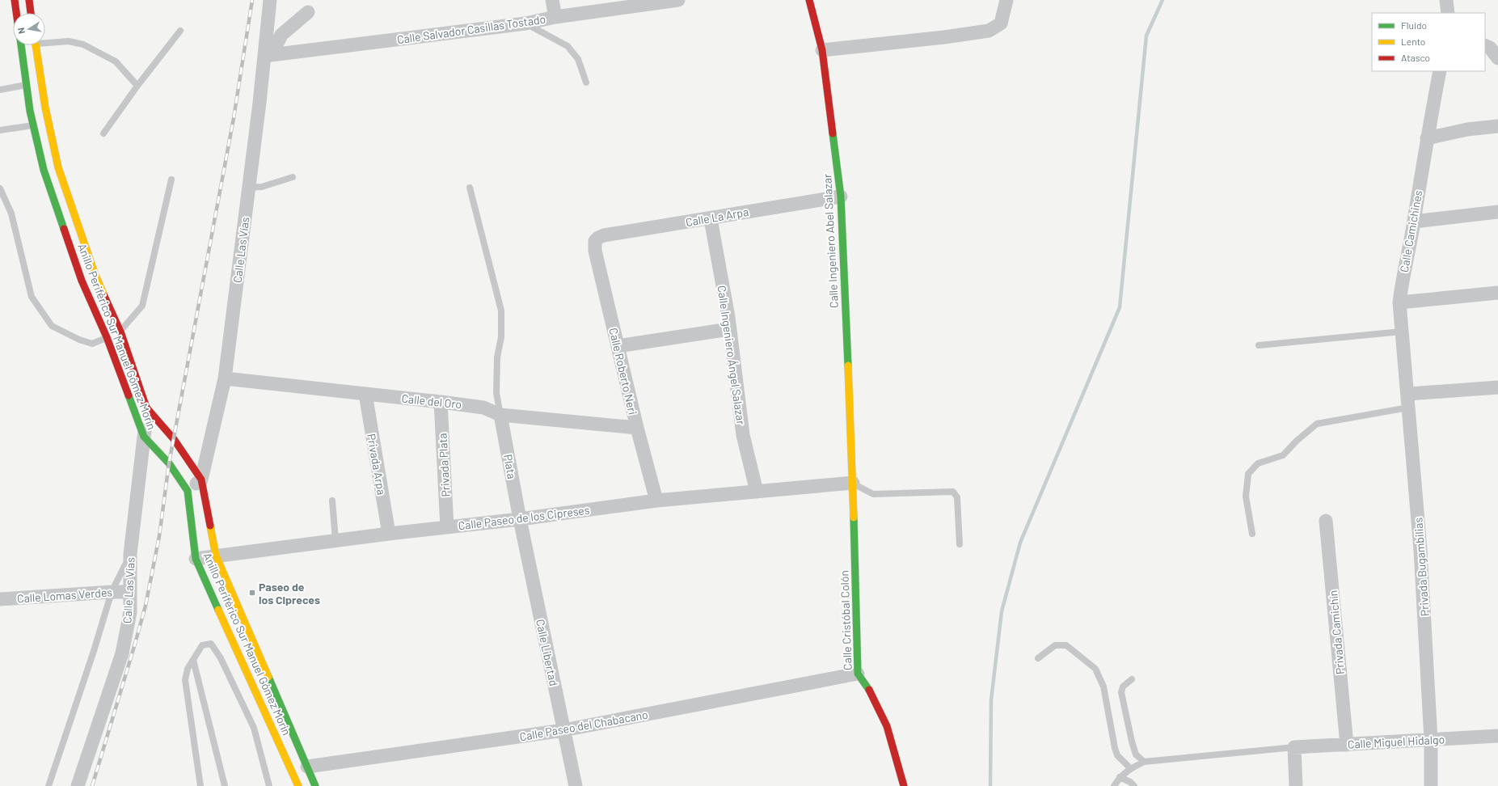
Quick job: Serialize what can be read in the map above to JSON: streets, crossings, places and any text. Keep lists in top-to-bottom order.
{
  "streets": {
    "street": [
      "Calle Salvador Casillas Tostado",
      "Calle La Arpa",
      "Calle Camichines",
      "Calle Ingeniero Abel Salazar",
      "Calle Las Vías",
      "Anillo Periférico Sur Manuel Gómez Morín",
      "Calle Ingeniero Ángel Salazar",
      "Calle Roberto Neri",
      "Calle del Oro",
      "Privada Arpa",
      "Privada Plata",
      "Plata",
      "Calle Paseo de los Cipreses",
      "Privada Bugambilias",
      "Calle Lomas Verdes",
      "Calle Cristóbal Colón",
      "Privada Camichín",
      "Calle Libertad",
      "Calle Paseo del Chabacano",
      "Calle Miguel Hidalgo"
    ]
  },
  "crossings": [
    ["Calle Salvador Casillas Tostado", "Calle Las Vías"],
    ["Calle La Arpa", "Calle Ingeniero Abel Salazar"],
    ["Calle La Arpa", "Calle Ingeniero Ángel Salazar"],
    ["Calle La Arpa", "Calle Roberto Neri"],
    ["Calle Camichines", "Privada Bugambilias"],
    ["Calle Ingeniero Abel Salazar", "Calle Paseo de los Cipreses"],
    ["Calle Ingeniero Abel Salazar", "Calle Cristóbal Colón"],
    ["Calle Las Vías", "Anillo Periférico Sur Manuel Gómez Morín"],
    ["Calle Las Vías", "Calle del Oro"],
    ["Calle Las Vías", "Calle Lomas Verdes"],
    ["Anillo Periférico Sur Manuel Gómez Morín", "Calle Paseo de los Cipreses"],
    ["Anillo Periférico Sur Manuel Gómez Morín", "Calle Paseo del Chabacano"],
    ["Calle Ingeniero Ángel Salazar", "Calle Paseo de los Cipreses"],
    ["Calle Roberto Neri", "Calle del Oro"],
    ["Calle Roberto Neri", "Calle Paseo de los Cipreses"],
    ["Calle del Oro", "Privada Arpa"],
    ["Calle del Oro", "Privada Plata"],
    ["Calle del Oro", "Plata"],
    ["Privada Arpa", "Calle Paseo de los Cipreses"],
    ["Privada Plata", "Calle Paseo de los Cipreses"],
    ["Plata", "Calle Paseo de los Cipreses"],
    ["Plata", "Calle Libertad"],
    ["Calle Paseo de los Cipreses", "Calle Cristóbal Colón"],
    ["Calle Paseo de los Cipreses", "Calle Libertad"],
    ["Privada Bugambilias", "Calle Miguel Hidalgo"],
    ["Calle Cristóbal Colón", "Calle Paseo del Chabacano"],
    ["Privada Camichín", "Calle Miguel Hidalgo"],
    ["Calle Libertad", "Calle Paseo del Chabacano"]
  ],
  "places": {
    "transit": ["Paseo de los Cipreces"]
  },
  "legend": ["Fluido", "Lento", "Atasco"],
  "north": "left"
}
